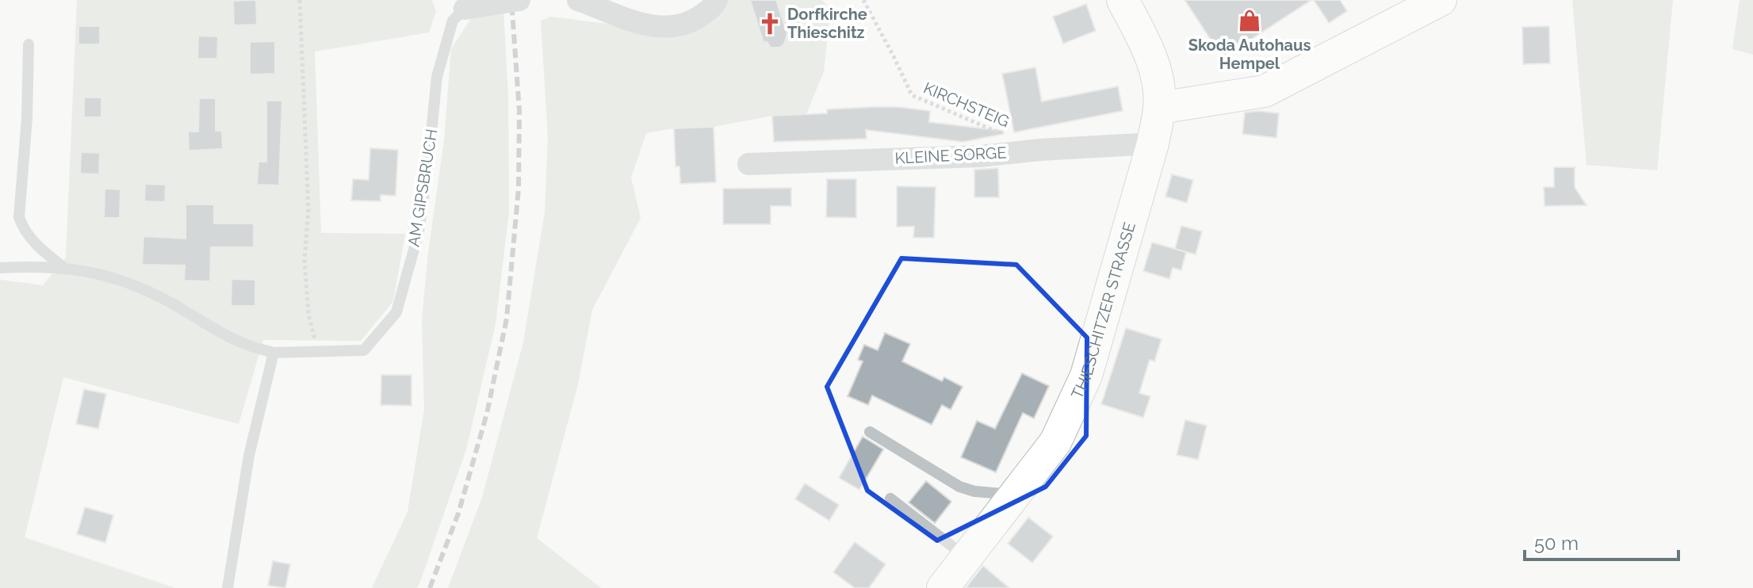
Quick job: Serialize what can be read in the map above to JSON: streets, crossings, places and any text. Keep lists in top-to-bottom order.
{
  "streets": {
    "main road": ["THIESCHITZER STRASSE"],
    "street": ["KLEINE SORGE", "AM GIPSBRUCH"],
    "path": ["KIRCHSTEIG"]
  },
  "crossings": [
    ["KIRCHSTEIG", "KLEINE SORGE"],
    ["KLEINE SORGE", "THIESCHITZER STRASSE"]
  ],
  "places": {
    "shop": ["Skoda Autohaus Hempel"],
    "church": ["Dorfkirche Thieschitz"]
  },
  "scale_bar": "50 m"
}
